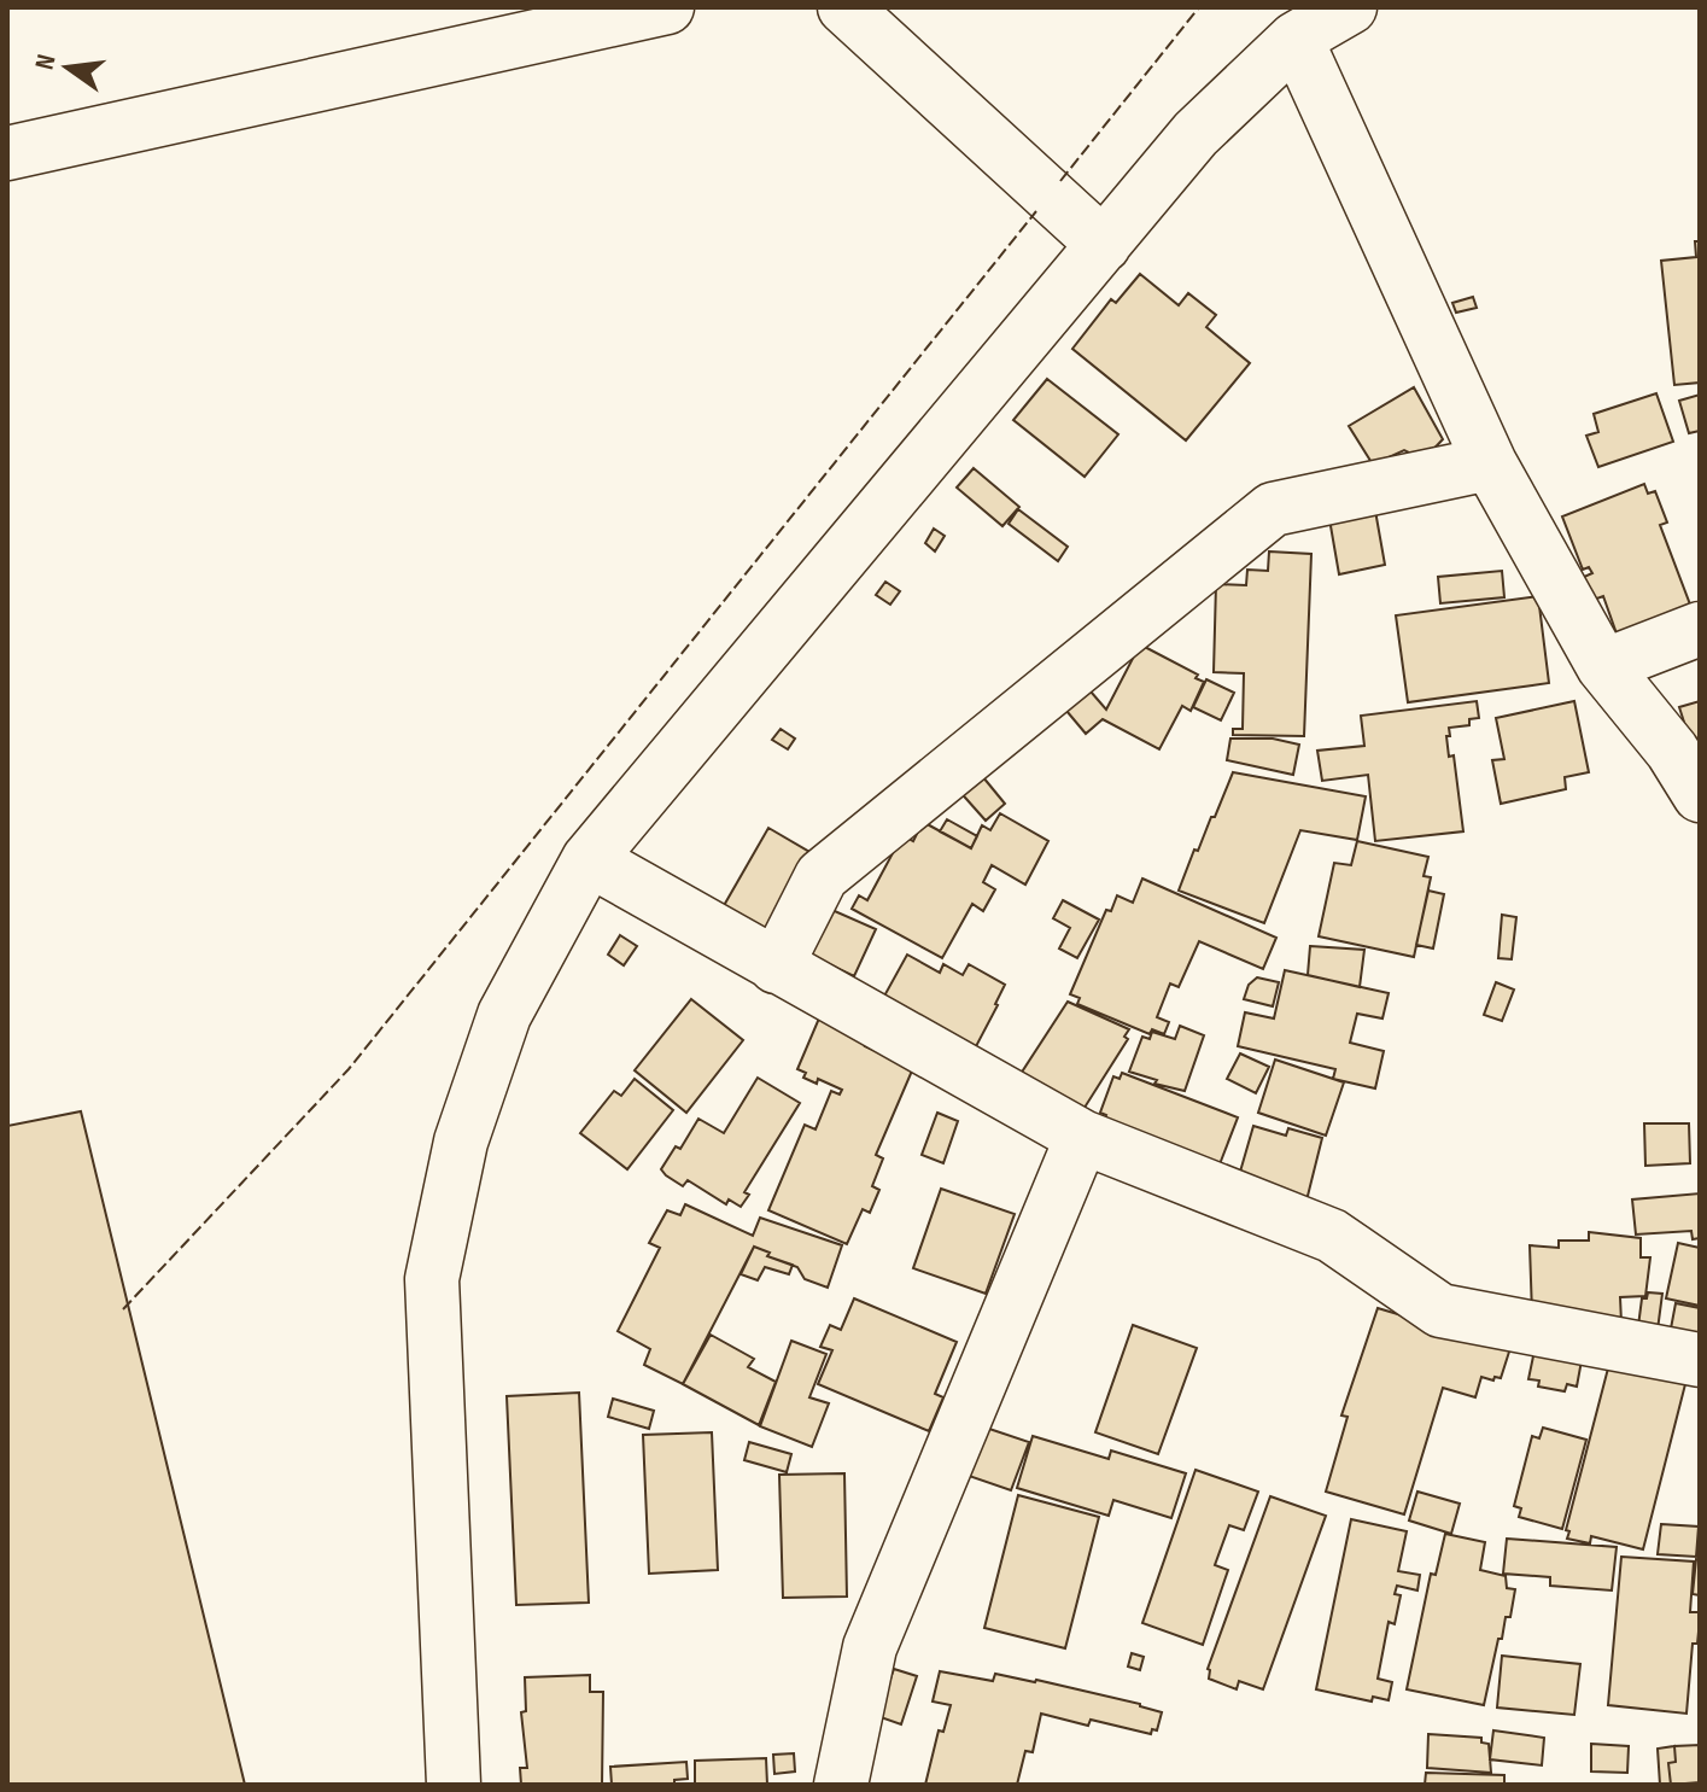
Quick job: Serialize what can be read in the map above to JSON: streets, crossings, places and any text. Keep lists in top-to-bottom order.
{
  "north": "left"
}
